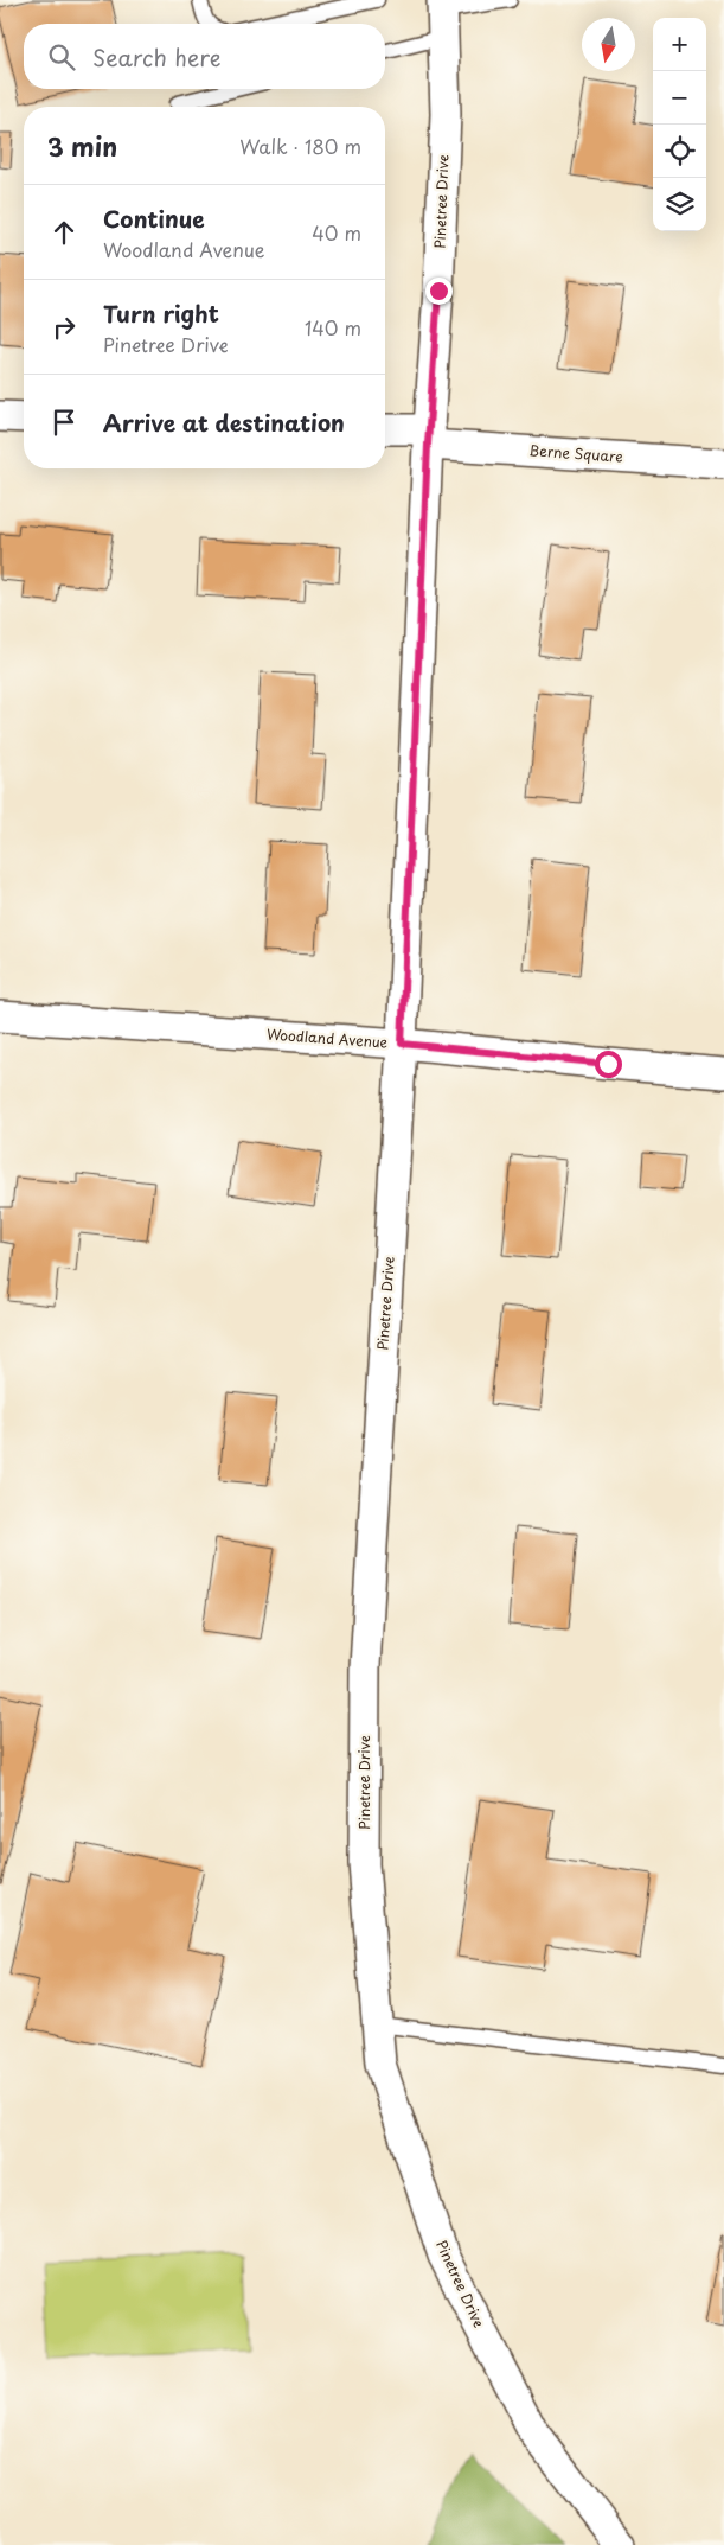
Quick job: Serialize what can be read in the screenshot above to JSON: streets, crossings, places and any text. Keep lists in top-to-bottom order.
{
  "streets": {
    "street": ["Pinetree Drive", "Berne Square", "Woodland Avenue"]
  },
  "crossings": [
    ["Pinetree Drive", "Berne Square"],
    ["Pinetree Drive", "Woodland Avenue"]
  ],
  "north": "bottom",
  "page": {
    "map_buttons": ["+", "−"],
    "search": "Search here",
    "heading": ["3 min", "Walk · 180 m"],
    "list": [
      ["Continue", "Woodland Avenue", "40 m"],
      ["Turn right", "Pinetree Drive", "140 m"],
      "Arrive at destination"
    ]
  }
}
